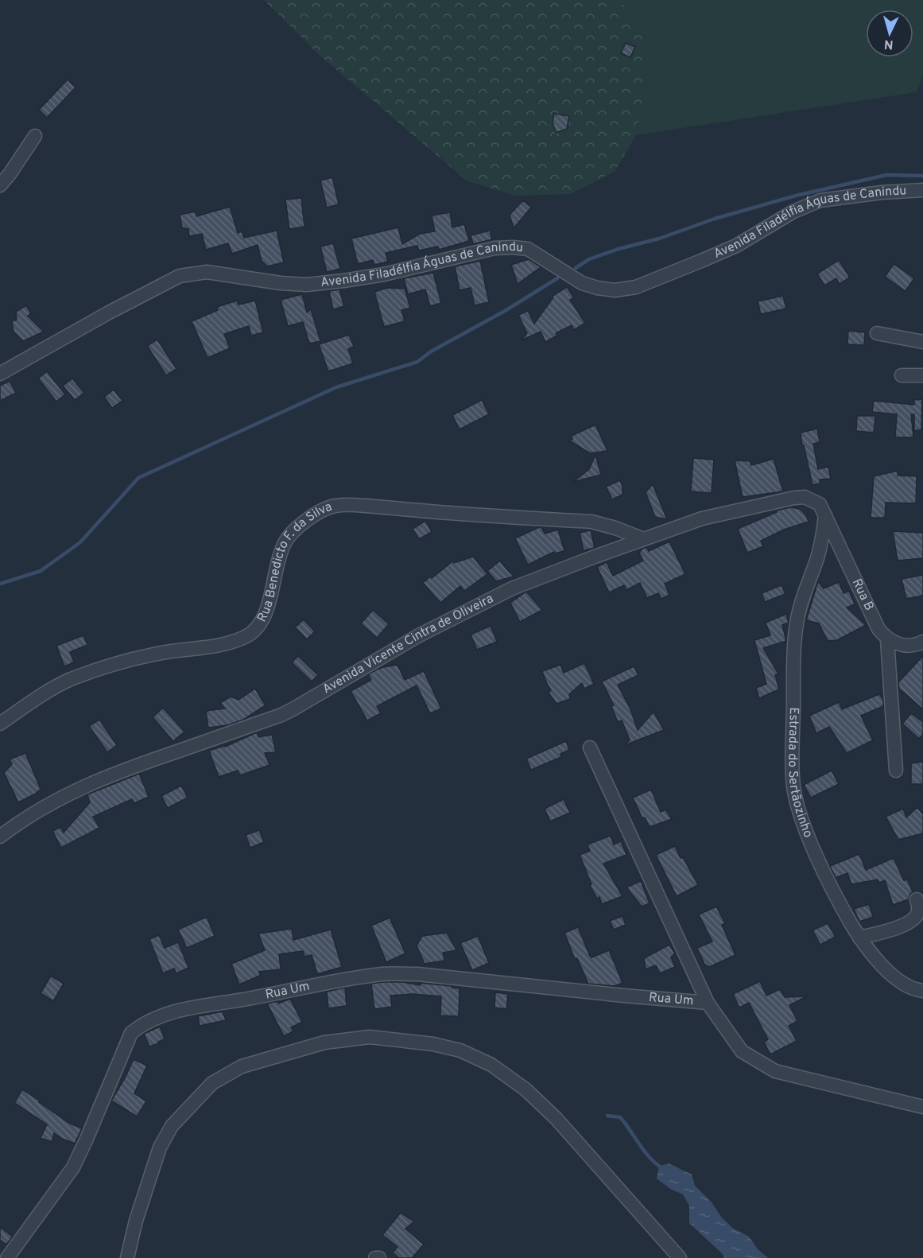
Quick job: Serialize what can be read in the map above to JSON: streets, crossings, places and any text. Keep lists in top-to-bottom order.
{
  "streets": {
    "street": [
      "Avenida Filadélfia Águas de Canindu",
      "Rua Benedicto F. da Silva",
      "Rua B",
      "Avenida Vicente Cintra de Oliveira",
      "Estrada do Sertãozinho",
      "Rua Um"
    ]
  },
  "crossings": [
    ["Rua Benedicto F. da Silva", "Avenida Vicente Cintra de Oliveira"],
    ["Rua B", "Avenida Vicente Cintra de Oliveira"],
    ["Rua B", "Estrada do Sertãozinho"],
    ["Avenida Vicente Cintra de Oliveira", "Estrada do Sertãozinho"]
  ],
  "north": "bottom"
}
